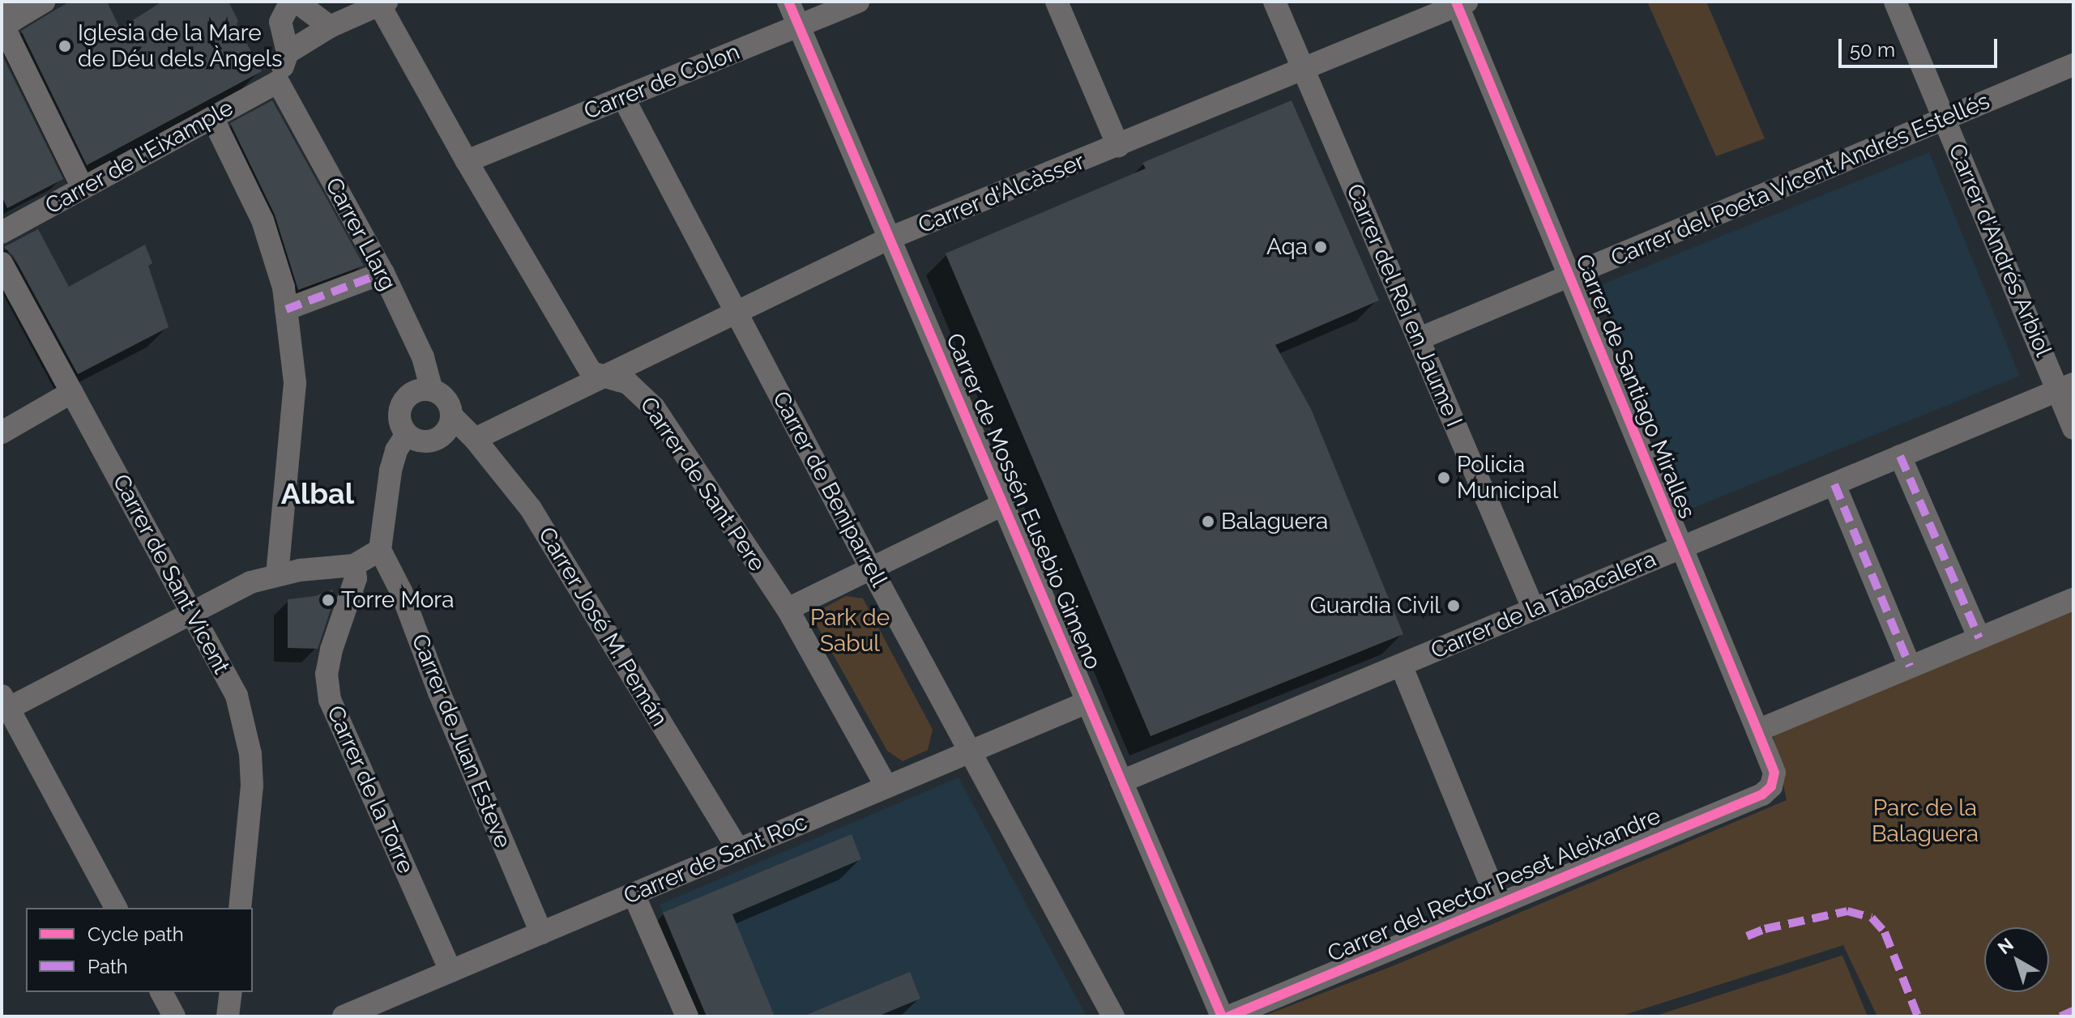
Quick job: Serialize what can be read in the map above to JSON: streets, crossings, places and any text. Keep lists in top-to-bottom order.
{
  "streets": {
    "street": [
      "Carrer de Colon",
      "Carrer de l'Eixample",
      "Carrer del Poeta Vicent Andrés Estellés",
      "Carrer d'Alcàsser",
      "Carrer Llarg",
      "Carrer d'Andrés Arbiol",
      "Carrer del Rei en Jaume I",
      "Carrer de Santiago Miralles",
      "Carrer de Sant Pere",
      "Carrer de Beniparrell",
      "Carrer de Mossén Eusebio Gimeno",
      "Carrer de Sant Vicent",
      "Carrer de la Tabacalera",
      "Carrer José M. Pemán",
      "Carrer de Juan Esteve",
      "Carrer de la Torre",
      "Carrer de Sant Roc",
      "Carrer del Rector Peset Aleixandre"
    ]
  },
  "crossings": [
    ["Carrer de Colon", "Carrer de Sant Pere"],
    ["Carrer de Colon", "Carrer de Beniparrell"],
    ["Carrer de Colon", "Carrer de Mossén Eusebio Gimeno"],
    ["Carrer de l'Eixample", "Carrer Llarg"],
    ["Carrer del Poeta Vicent Andrés Estellés", "Carrer d'Andrés Arbiol"],
    ["Carrer del Poeta Vicent Andrés Estellés", "Carrer del Rei en Jaume I"],
    ["Carrer del Poeta Vicent Andrés Estellés", "Carrer de Santiago Miralles"],
    ["Carrer d'Alcàsser", "Carrer del Rei en Jaume I"],
    ["Carrer d'Alcàsser", "Carrer de Santiago Miralles"],
    ["Carrer d'Alcàsser", "Carrer de Sant Pere"],
    ["Carrer d'Alcàsser", "Carrer de Beniparrell"],
    ["Carrer d'Alcàsser", "Carrer de Mossén Eusebio Gimeno"],
    ["Carrer d'Alcàsser", "Carrer José M. Pemán"],
    ["Carrer Llarg", "Carrer José M. Pemán"],
    ["Carrer d'Andrés Arbiol", "Carrer de la Tabacalera"],
    ["Carrer del Rei en Jaume I", "Carrer de la Tabacalera"],
    ["Carrer de Santiago Miralles", "Carrer de la Tabacalera"],
    ["Carrer de Santiago Miralles", "Carrer del Rector Peset Aleixandre"],
    ["Carrer de Sant Pere", "Carrer de Sant Roc"],
    ["Carrer de Beniparrell", "Carrer de Sant Roc"],
    ["Carrer de Mossén Eusebio Gimeno", "Carrer de la Tabacalera"],
    ["Carrer de Mossén Eusebio Gimeno", "Carrer de Sant Roc"],
    ["Carrer José M. Pemán", "Carrer de Sant Roc"],
    ["Carrer de Juan Esteve", "Carrer de Sant Roc"],
    ["Carrer de la Torre", "Carrer de Sant Roc"]
  ],
  "districts": ["Albal"],
  "parks": ["Park de Sabul", "Parc de la Balaguera"],
  "places": [
    "Iglesia de la Mare de Déu dels Àngels",
    "Aqa",
    "Policia Municipal",
    "Balaguera",
    "Torre Mora",
    "Guardia Civil"
  ],
  "legend": ["Cycle path", "Path"],
  "scale_bar": "50 m",
  "north": "top left"
}
